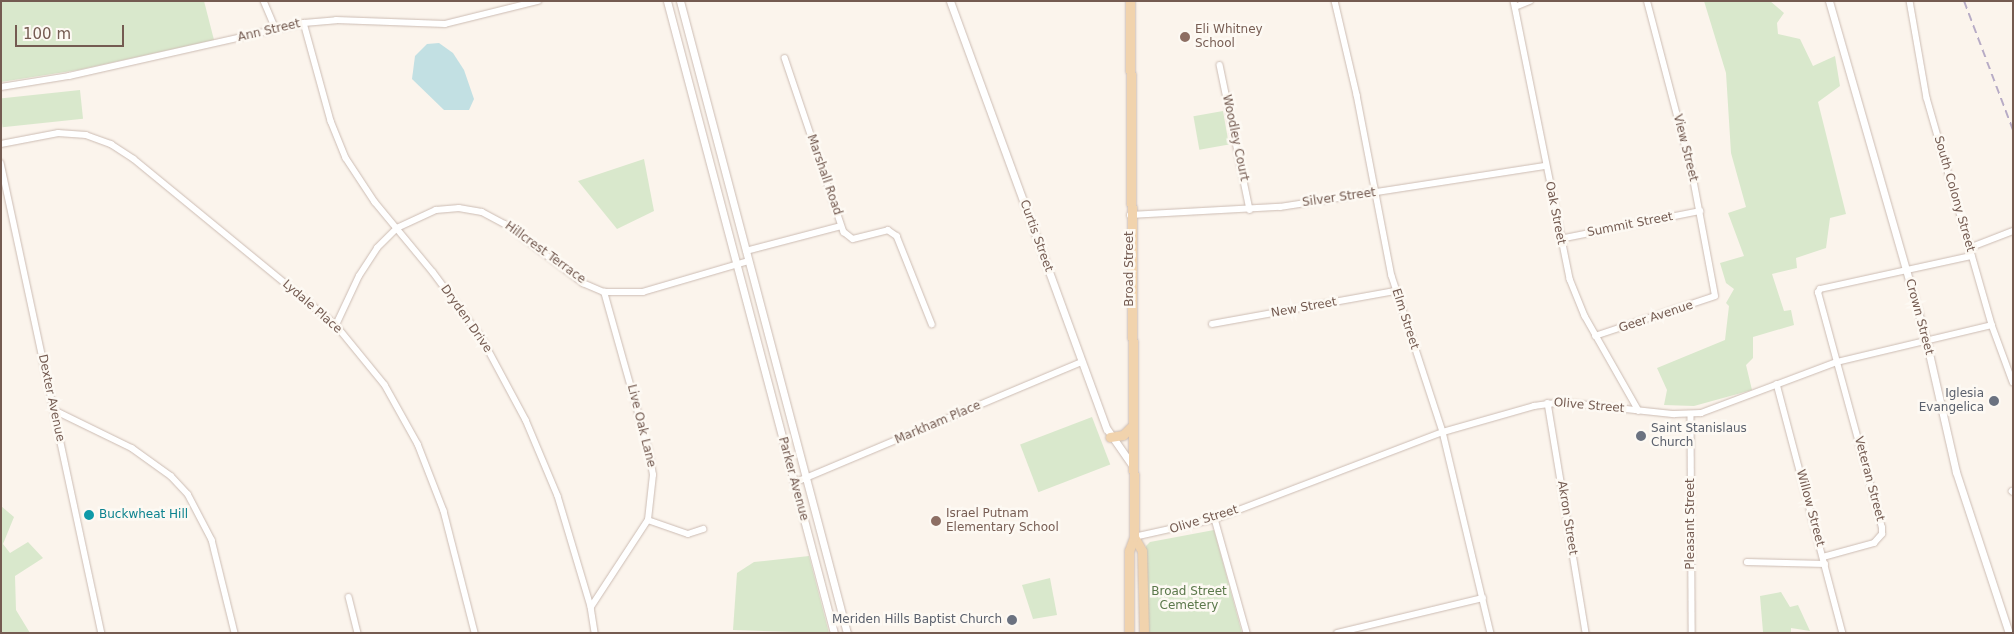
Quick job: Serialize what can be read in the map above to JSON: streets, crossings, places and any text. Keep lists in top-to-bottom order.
{
  "streets": {
    "main road": ["Broad Street"],
    "street": [
      "Ann Street",
      "Woodley Court",
      "View Street",
      "Marshall Road",
      "South Colony Street",
      "Silver Street",
      "Oak Street",
      "Summit Street",
      "Curtis Street",
      "Hillcrest Terrace",
      "Lydale Place",
      "New Street",
      "Geer Avenue",
      "Crown Street",
      "Dryden Drive",
      "Elm Street",
      "Dexter Avenue",
      "Olive Street",
      "Markham Place",
      "Live Oak Lane",
      "Parker Avenue",
      "Veteran Street",
      "Willow Street",
      "Akron Street",
      "Pleasant Street"
    ]
  },
  "crossings": [
    ["Ann Street", "Dryden Drive"],
    ["Woodley Court", "Silver Street"],
    ["View Street", "Summit Street"],
    ["View Street", "Geer Avenue"],
    ["Marshall Road", "Parker Avenue"],
    ["South Colony Street", "Olive Street"],
    ["Silver Street", "Oak Street"],
    ["Silver Street", "Broad Street"],
    ["Silver Street", "Elm Street"],
    ["Oak Street", "Summit Street"],
    ["Oak Street", "Geer Avenue"],
    ["Oak Street", "Olive Street"],
    ["Curtis Street", "Broad Street"],
    ["Curtis Street", "Markham Place"],
    ["Hillcrest Terrace", "Lydale Place"],
    ["Hillcrest Terrace", "Dryden Drive"],
    ["Hillcrest Terrace", "Live Oak Lane"],
    ["Hillcrest Terrace", "Parker Avenue"],
    ["Broad Street", "Olive Street"],
    ["New Street", "Elm Street"],
    ["Crown Street", "Olive Street"],
    ["Dryden Drive", "Live Oak Lane"],
    ["Elm Street", "Olive Street"],
    ["Olive Street", "Veteran Street"],
    ["Olive Street", "Willow Street"],
    ["Olive Street", "Akron Street"],
    ["Olive Street", "Pleasant Street"],
    ["Markham Place", "Parker Avenue"],
    ["Veteran Street", "Willow Street"]
  ],
  "parks": ["Broad Street Cemetery"],
  "places": [
    "Eli Whitney School",
    "Iglesia Evangelica",
    "Saint Stanislaus Church",
    "Buckwheat Hill",
    "Israel Putnam Elementary School",
    "Meriden Hills Baptist Church"
  ],
  "scale_bar": "100 m"
}
